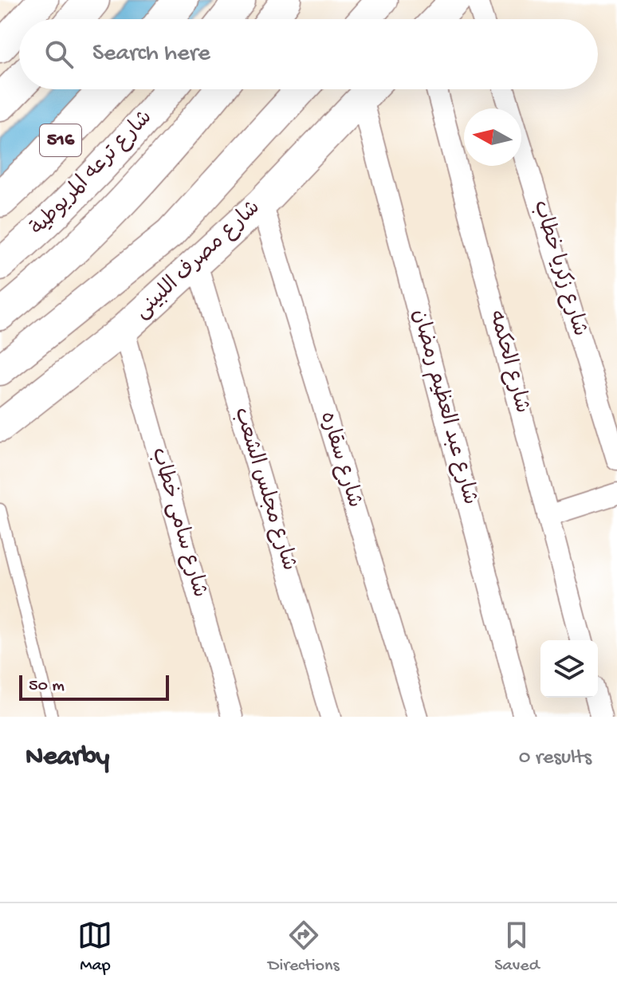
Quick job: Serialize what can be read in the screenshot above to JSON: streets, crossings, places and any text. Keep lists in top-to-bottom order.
{
  "streets": {
    "highway": ["516"],
    "main road": ["شارع ترعه المريوطية", "شارع مصرف اللبينى"],
    "street": [
      "شارع زكريا خطاب",
      "شارع الحكمه",
      "شارع عبد العظيم رمضان",
      "شارع سقاره",
      "شارع مجلس الشعب",
      "شارع سامى خطاب"
    ]
  },
  "crossings": [
    ["شارع مصرف اللبينى", "شارع سقاره"],
    ["شارع مصرف اللبينى", "شارع مجلس الشعب"],
    ["شارع مصرف اللبينى", "شارع سامى خطاب"]
  ],
  "scale_bar": "50 m",
  "north": "left",
  "page": {
    "search": "Search here",
    "scale": "50 m",
    "heading": ["Nearby", "0 results"],
    "nav": ["Map", "Directions", "Saved"]
  }
}
